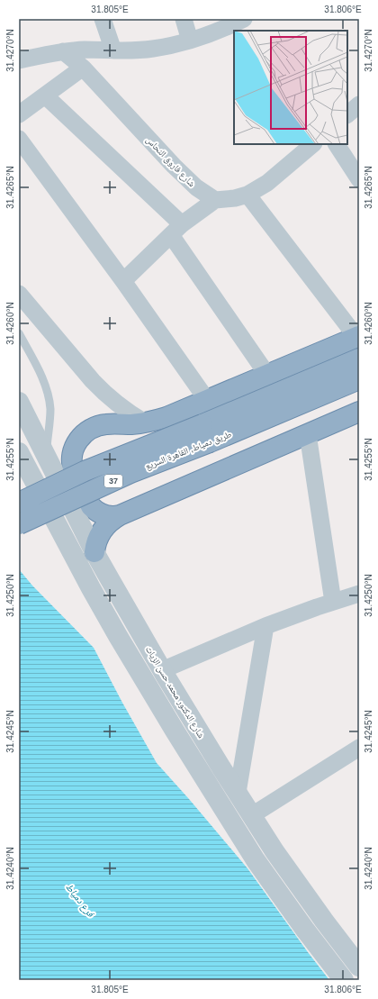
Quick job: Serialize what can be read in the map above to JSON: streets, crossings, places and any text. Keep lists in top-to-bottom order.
{
  "streets": {
    "highway": ["طريق دمياط, القاهرة السريع", "37"],
    "street": ["شارع فاروق النحاس", "شارع الدكتور محمد حسن الزيات"]
  },
  "water": ["فرع دمياط"],
  "coordinates": [
    "31.805°E",
    "31.806°E",
    "31.4270°N",
    "31.4265°N",
    "31.4260°N",
    "31.4255°N",
    "31.4250°N",
    "31.4245°N",
    "31.4240°N"
  ]
}
